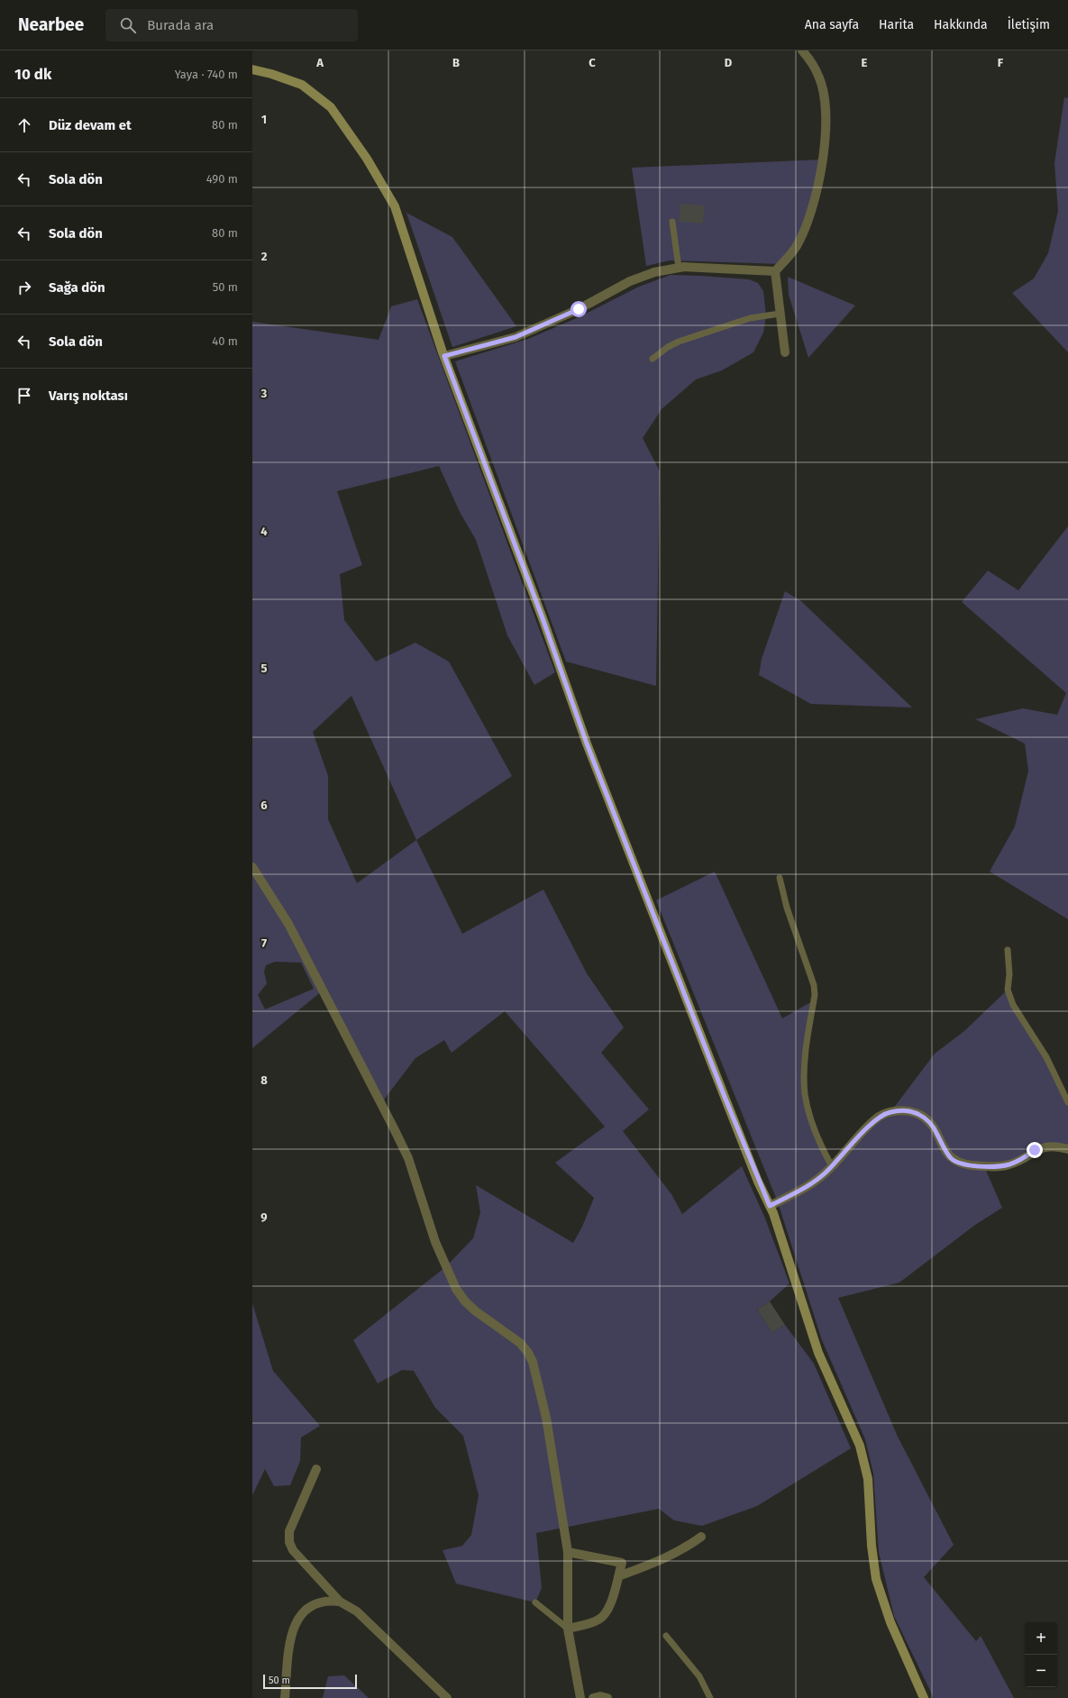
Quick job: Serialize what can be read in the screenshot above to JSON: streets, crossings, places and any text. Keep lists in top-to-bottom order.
{
  "scale_bar": "50 m",
  "page": {
    "header": "Nearbee",
    "search": "Burada ara",
    "nav": [
      "Ana sayfa",
      "Harita",
      "Hakkında",
      "İletişim"
    ],
    "heading": ["10 dk", "Yaya · 740 m"],
    "list": [
      ["Düz devam et", "80 m"],
      ["Sola dön", "490 m"],
      ["Sola dön", "80 m"],
      ["Sağa dön", "50 m"],
      ["Sola dön", "40 m"],
      "Varış noktası"
    ],
    "map_buttons": ["+", "−"],
    "scale": "50 m"
  },
  "grid": {
    "columns": [
      "A",
      "B",
      "C",
      "D",
      "E",
      "F"
    ],
    "rows": [
      "1",
      "2",
      "3",
      "4",
      "5",
      "6",
      "7",
      "8",
      "9"
    ]
  }
}
